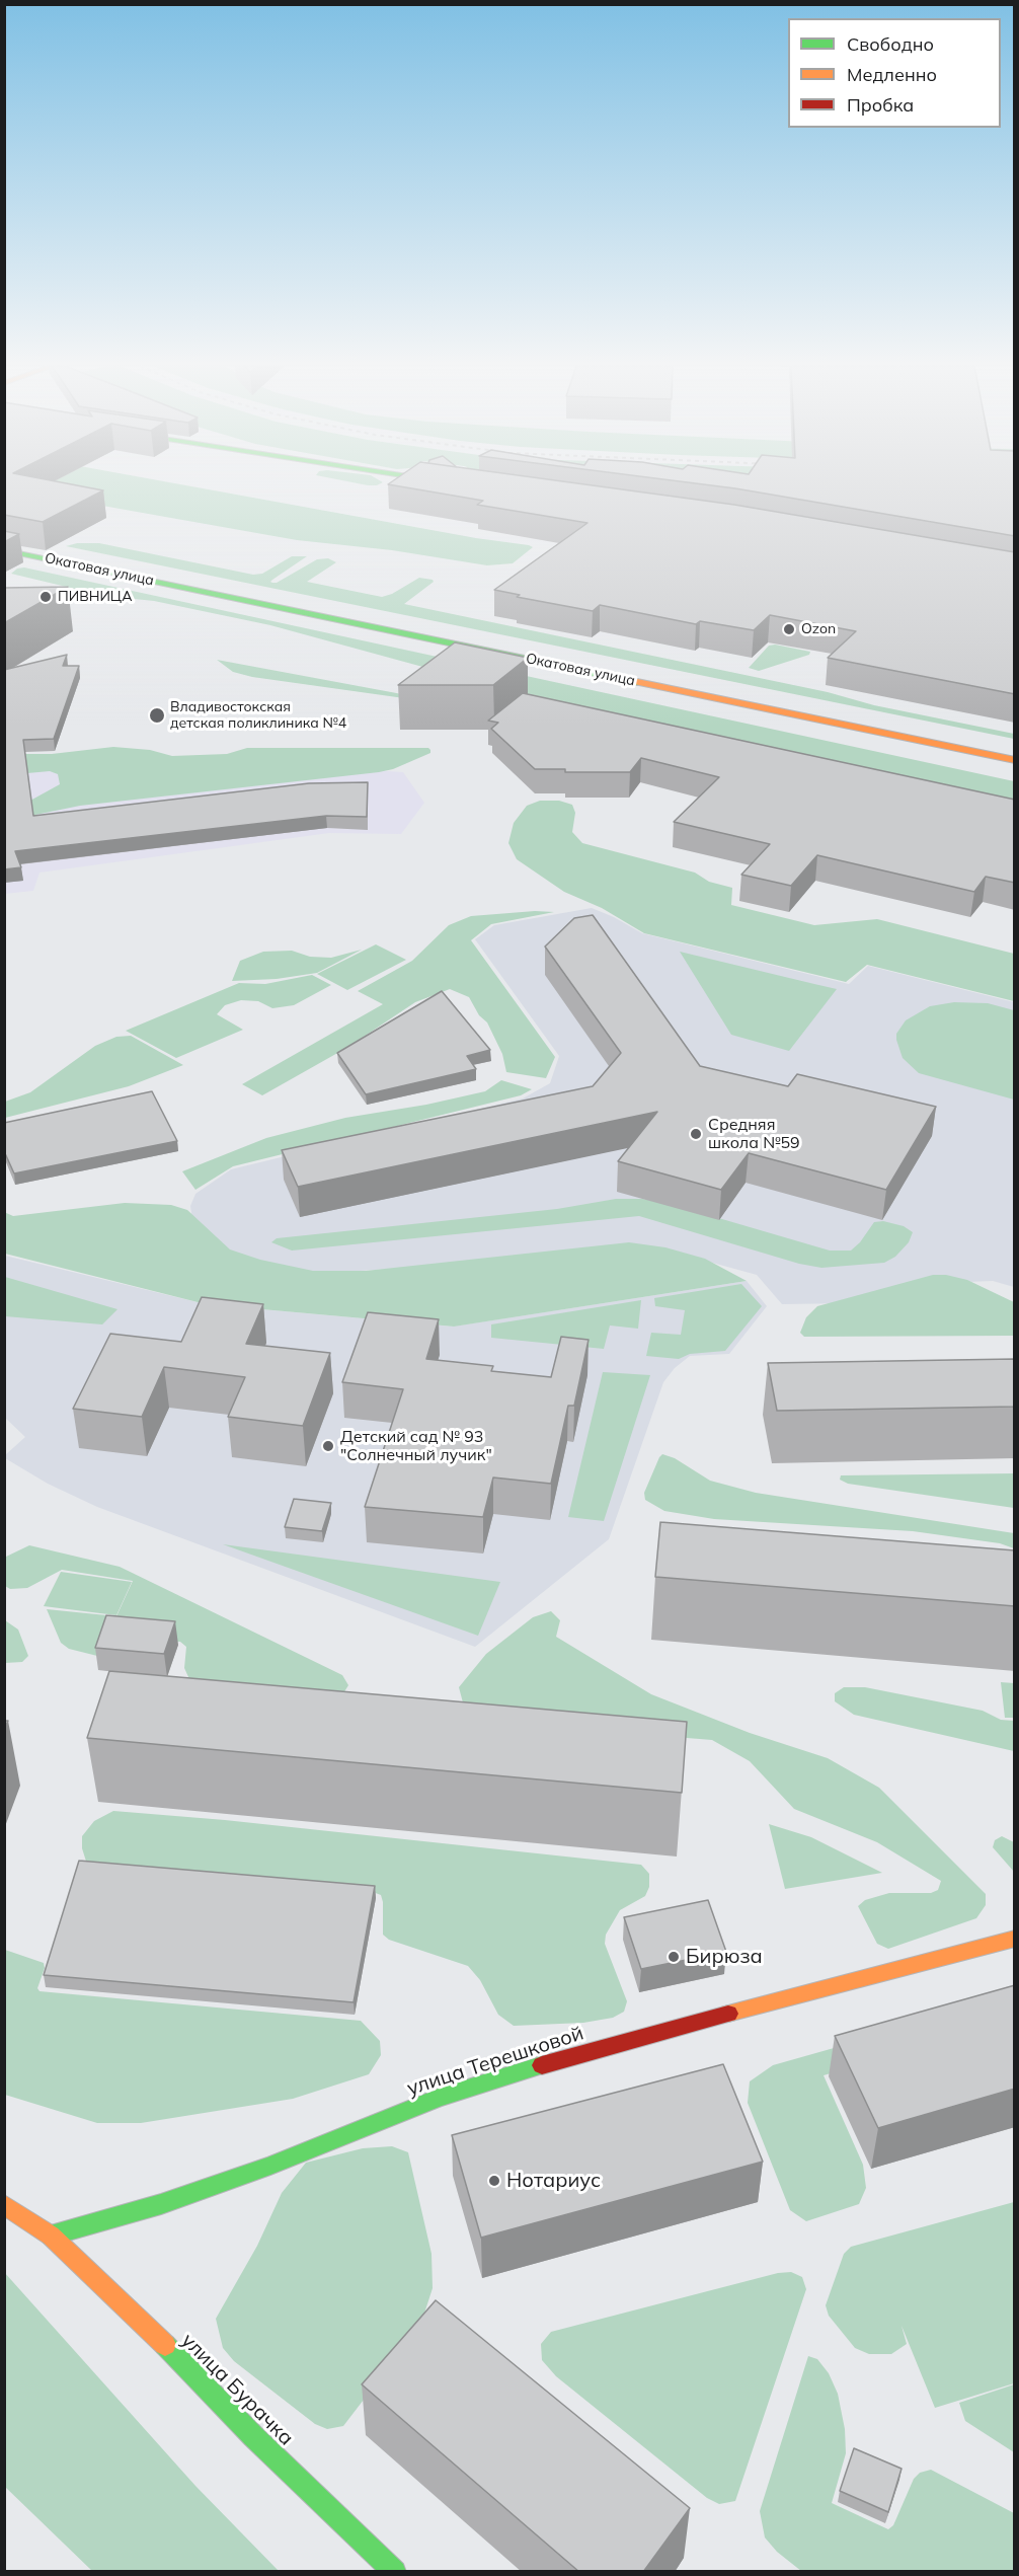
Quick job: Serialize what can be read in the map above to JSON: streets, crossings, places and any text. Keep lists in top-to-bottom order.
{
  "streets": {
    "main road": ["Окатовая улица", "улица Терешковой", "улица Бурачка"]
  },
  "crossings": [
    ["улица Терешковой", "улица Бурачка"]
  ],
  "places": [
    "ПИВНИЦА",
    "Ozon",
    "Владивостокская детская поликлиника №4",
    "Средняя школа №59",
    "Детский сад № 93 \"Солнечный лучик\"",
    "Бирюза",
    "Нотариус"
  ],
  "legend": ["Свободно", "Медленно", "Пробка"]
}
